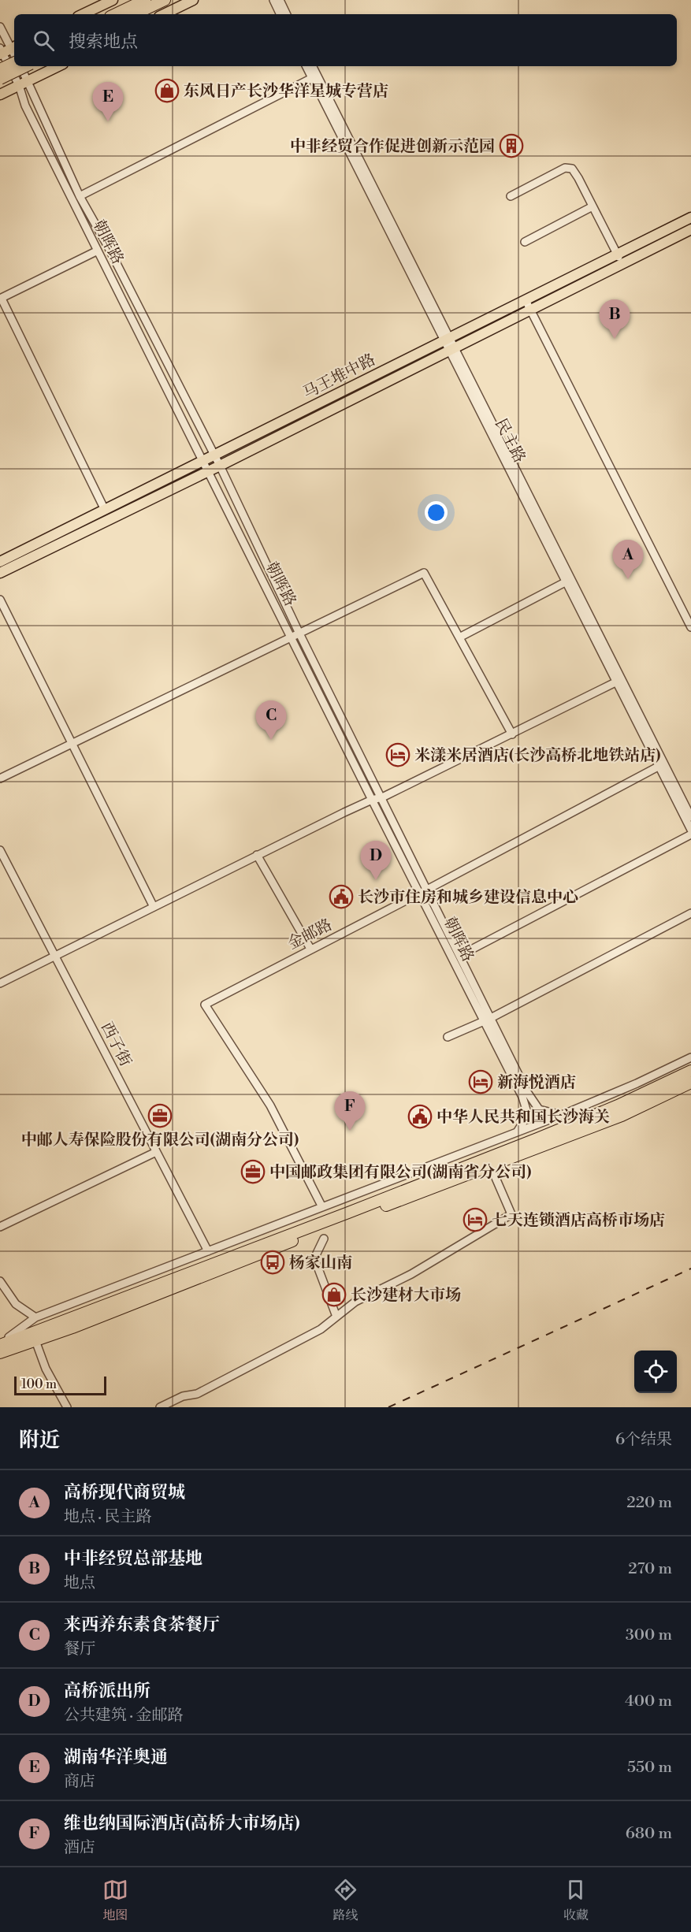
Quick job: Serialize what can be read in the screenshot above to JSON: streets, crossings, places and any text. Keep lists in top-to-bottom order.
{
  "streets": {
    "main road": ["马王堆中路"],
    "street": [
      "朝晖路",
      "民主路",
      "金邮路",
      "西子街"
    ]
  },
  "crossings": [
    ["朝晖路", "马王堆中路"],
    ["朝晖路", "金邮路"],
    ["马王堆中路", "民主路"],
    ["民主路", "金邮路"]
  ],
  "places": {
    "shop": ["东风日产长沙华洋星城专营店", "长沙建材大市场"],
    "building": ["中非经贸合作促进创新示范园"],
    "hotel": ["米漾米居酒店(长沙高桥北地铁站店)", "新海悦酒店", "七天连锁酒店高桥市场店"],
    "public building": ["长沙市住房和城乡建设信息中心", "中华人民共和国长沙海关"],
    "office": ["中邮人寿保险股份有限公司(湖南分公司)", "中国邮政集团有限公司(湖南省分公司)"],
    "bus stop": ["杨家山南"]
  },
  "scale_bar": "100 m",
  "page": {
    "search": "搜索地点",
    "pins": [
      "E",
      "B",
      "A",
      "C",
      "D",
      "F"
    ],
    "scale": "100 m",
    "heading": ["附近", "6个结果"],
    "list": [
      {
        "mark": "A",
        "name": "高桥现代商贸城",
        "note": "地点 · 民主路",
        "value": "220 m"
      },
      {
        "mark": "B",
        "name": "中非经贸总部基地",
        "note": "地点",
        "value": "270 m"
      },
      {
        "mark": "C",
        "name": "来西养东素食茶餐厅",
        "note": "餐厅",
        "value": "300 m"
      },
      {
        "mark": "D",
        "name": "高桥派出所",
        "note": "公共建筑 · 金邮路",
        "value": "400 m"
      },
      {
        "mark": "E",
        "name": "湖南华洋奥通",
        "note": "商店",
        "value": "550 m"
      },
      {
        "mark": "F",
        "name": "维也纳国际酒店(高桥大市场店)",
        "note": "酒店",
        "value": "680 m"
      }
    ],
    "nav": ["地图", "路线", "收藏"]
  }
}
